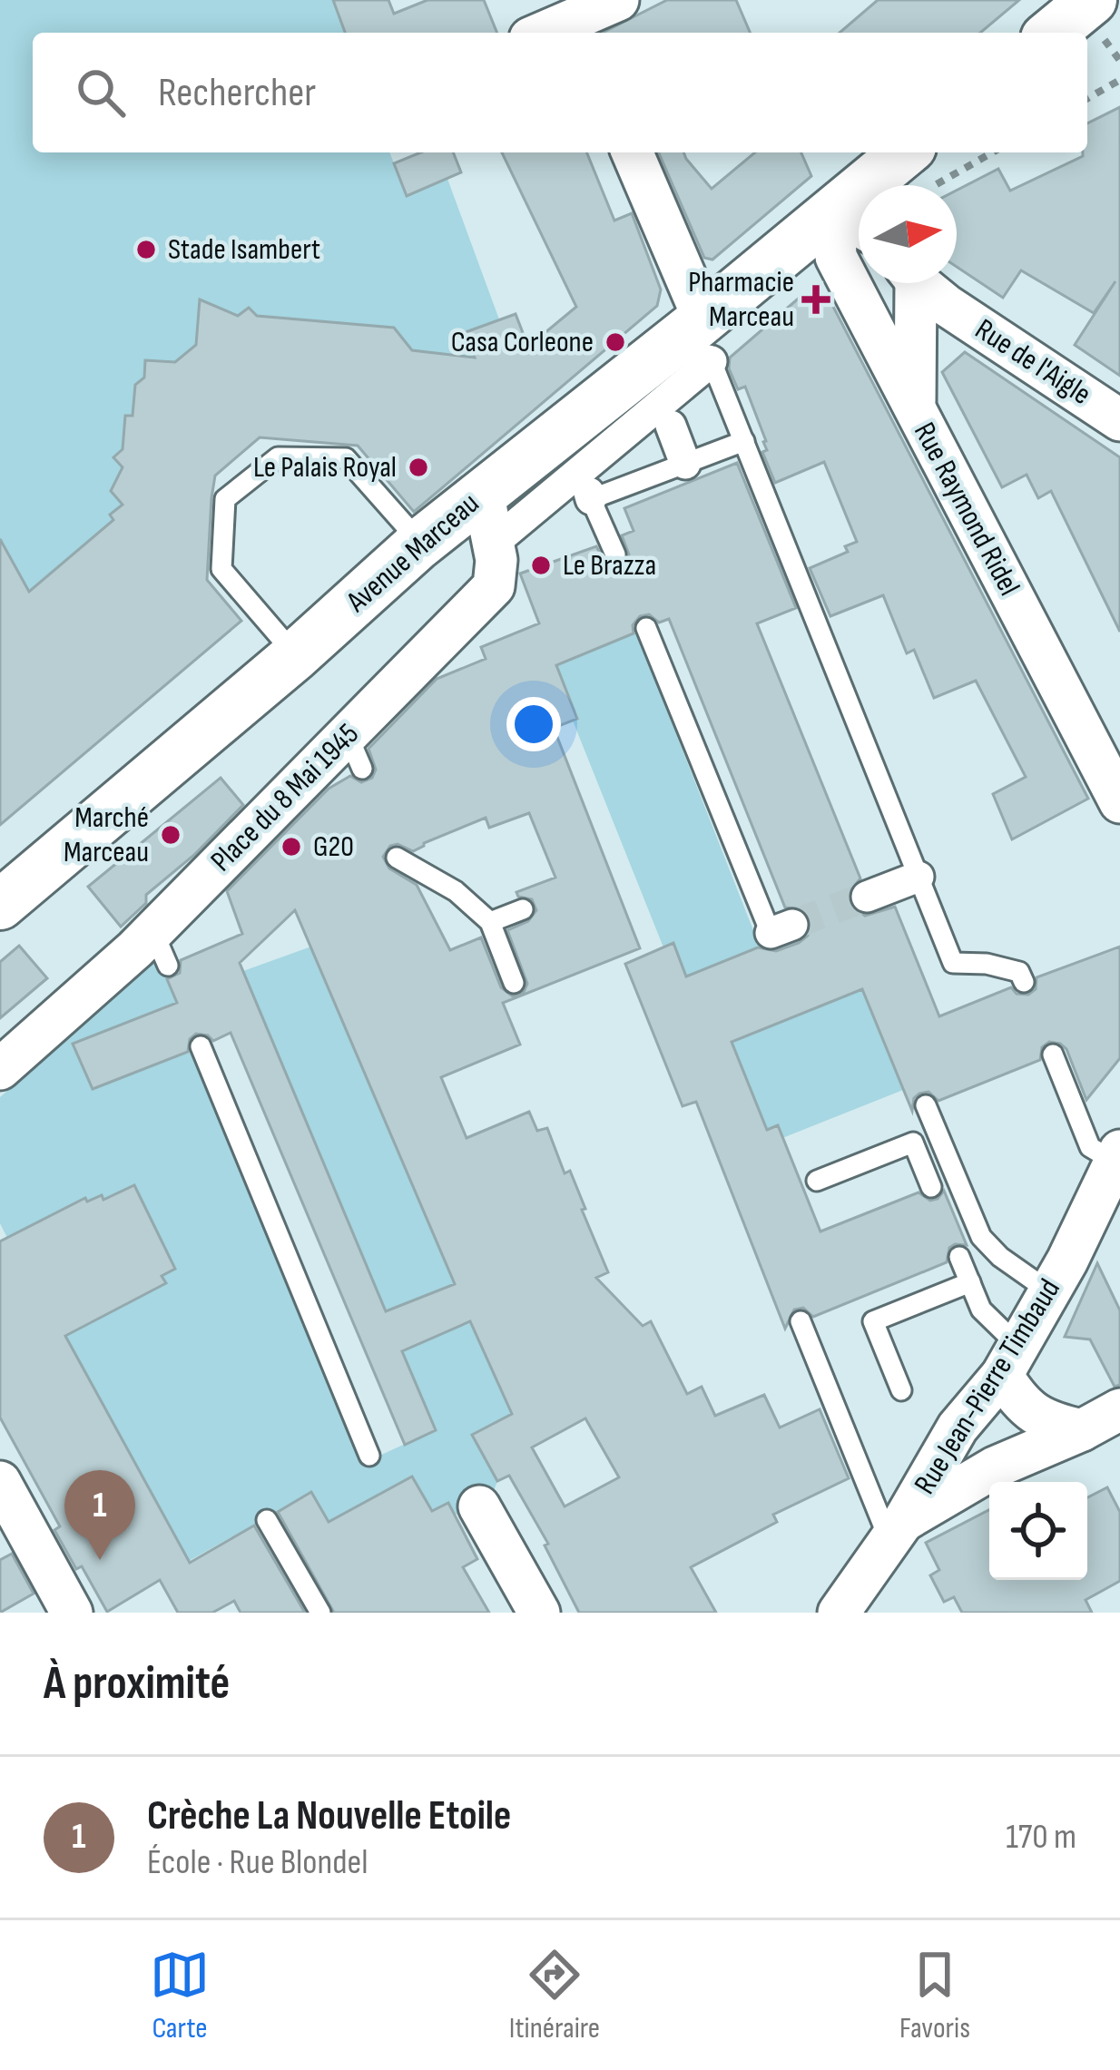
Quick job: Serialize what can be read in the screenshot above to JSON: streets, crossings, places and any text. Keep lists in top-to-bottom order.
{
  "streets": {
    "street": [
      "Rue de l'Aigle",
      "Rue Raymond Ridel",
      "Avenue Marceau",
      "Place du 8 Mai 1945",
      "Rue Jean-Pierre Timbaud"
    ]
  },
  "crossings": [
    ["Rue Raymond Ridel", "Avenue Marceau"],
    ["Avenue Marceau", "Place du 8 Mai 1945"]
  ],
  "places": {
    "other": [
      "Stade Isambert",
      "Casa Corleone",
      "Le Palais Royal",
      "Le Brazza",
      "Marché Marceau",
      "G20"
    ],
    "health": ["Pharmacie Marceau"]
  },
  "north": "right",
  "page": {
    "search": "Rechercher",
    "pins": "1",
    "heading": "À proximité",
    "list": [
      {
        "mark": "1",
        "name": "Crèche La Nouvelle Etoile",
        "note": "École · Rue Blondel",
        "value": "170 m"
      }
    ],
    "nav": ["Carte", "Itinéraire", "Favoris"]
  }
}
